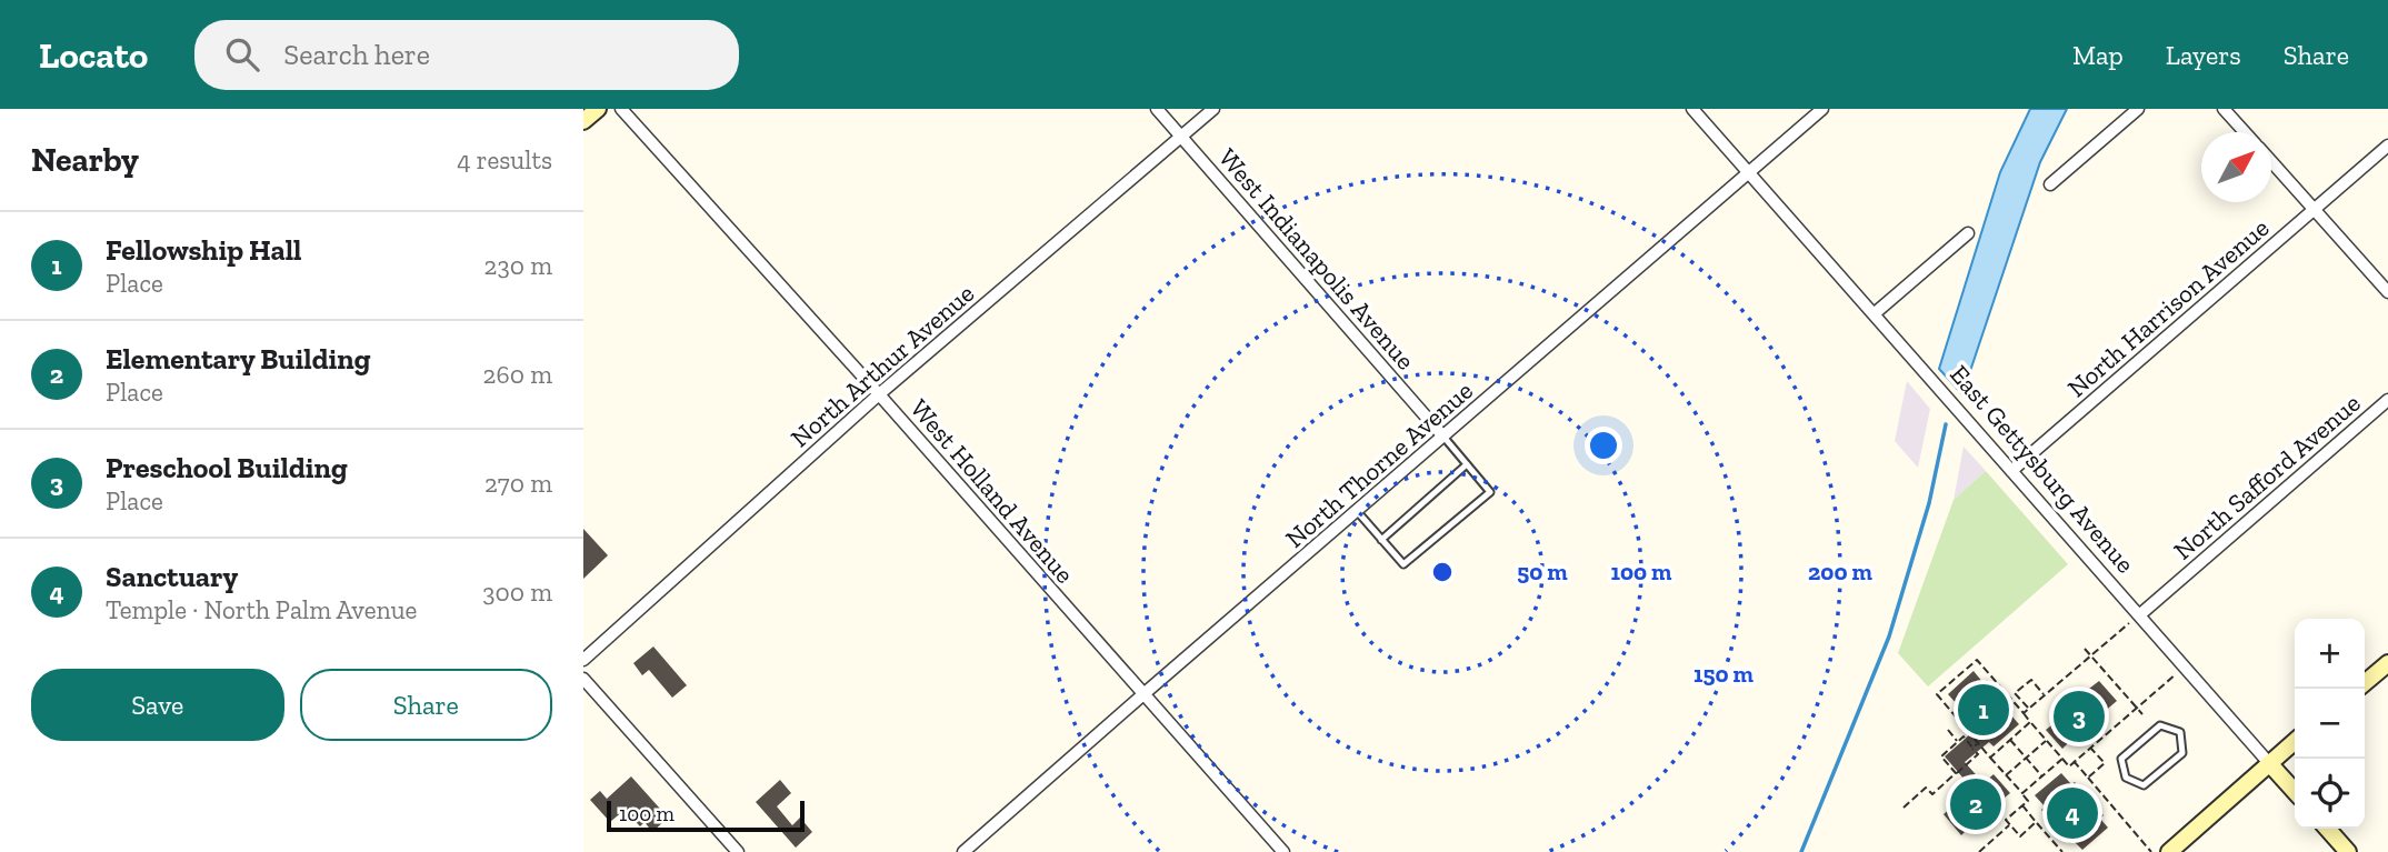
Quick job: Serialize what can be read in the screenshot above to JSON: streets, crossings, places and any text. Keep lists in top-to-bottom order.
{
  "streets": {
    "main road": ["East Gettysburg Avenue"],
    "street": [
      "West Indianapolis Avenue",
      "North Harrison Avenue",
      "North Arthur Avenue",
      "North Thorne Avenue",
      "North Safford Avenue",
      "West Holland Avenue"
    ]
  },
  "crossings": [
    ["West Indianapolis Avenue", "North Arthur Avenue"],
    ["West Indianapolis Avenue", "North Thorne Avenue"],
    ["North Harrison Avenue", "East Gettysburg Avenue"],
    ["North Arthur Avenue", "West Holland Avenue"],
    ["North Thorne Avenue", "East Gettysburg Avenue"],
    ["North Thorne Avenue", "West Holland Avenue"],
    ["East Gettysburg Avenue", "North Safford Avenue"]
  ],
  "scale_bar": "100 m",
  "north": "top right",
  "page": {
    "header": "Locato",
    "search": "Search here",
    "nav": ["Map", "Layers", "Share"],
    "heading": ["Nearby", "4 results"],
    "list": [
      {
        "mark": "1",
        "name": "Fellowship Hall",
        "note": "Place",
        "value": "230 m"
      },
      {
        "mark": "2",
        "name": "Elementary Building",
        "note": "Place",
        "value": "260 m"
      },
      {
        "mark": "3",
        "name": "Preschool Building",
        "note": "Place",
        "value": "270 m"
      },
      {
        "mark": "4",
        "name": "Sanctuary",
        "note": "Temple · North Palm Avenue",
        "value": "300 m"
      }
    ],
    "map_buttons": ["+", "−"],
    "buttons": ["Save", "Share"],
    "pins": [
      "1",
      "3",
      "2",
      "4"
    ],
    "scale": "100 m"
  },
  "rings": [
    "50 m",
    "100 m",
    "200 m",
    "150 m"
  ]
}
